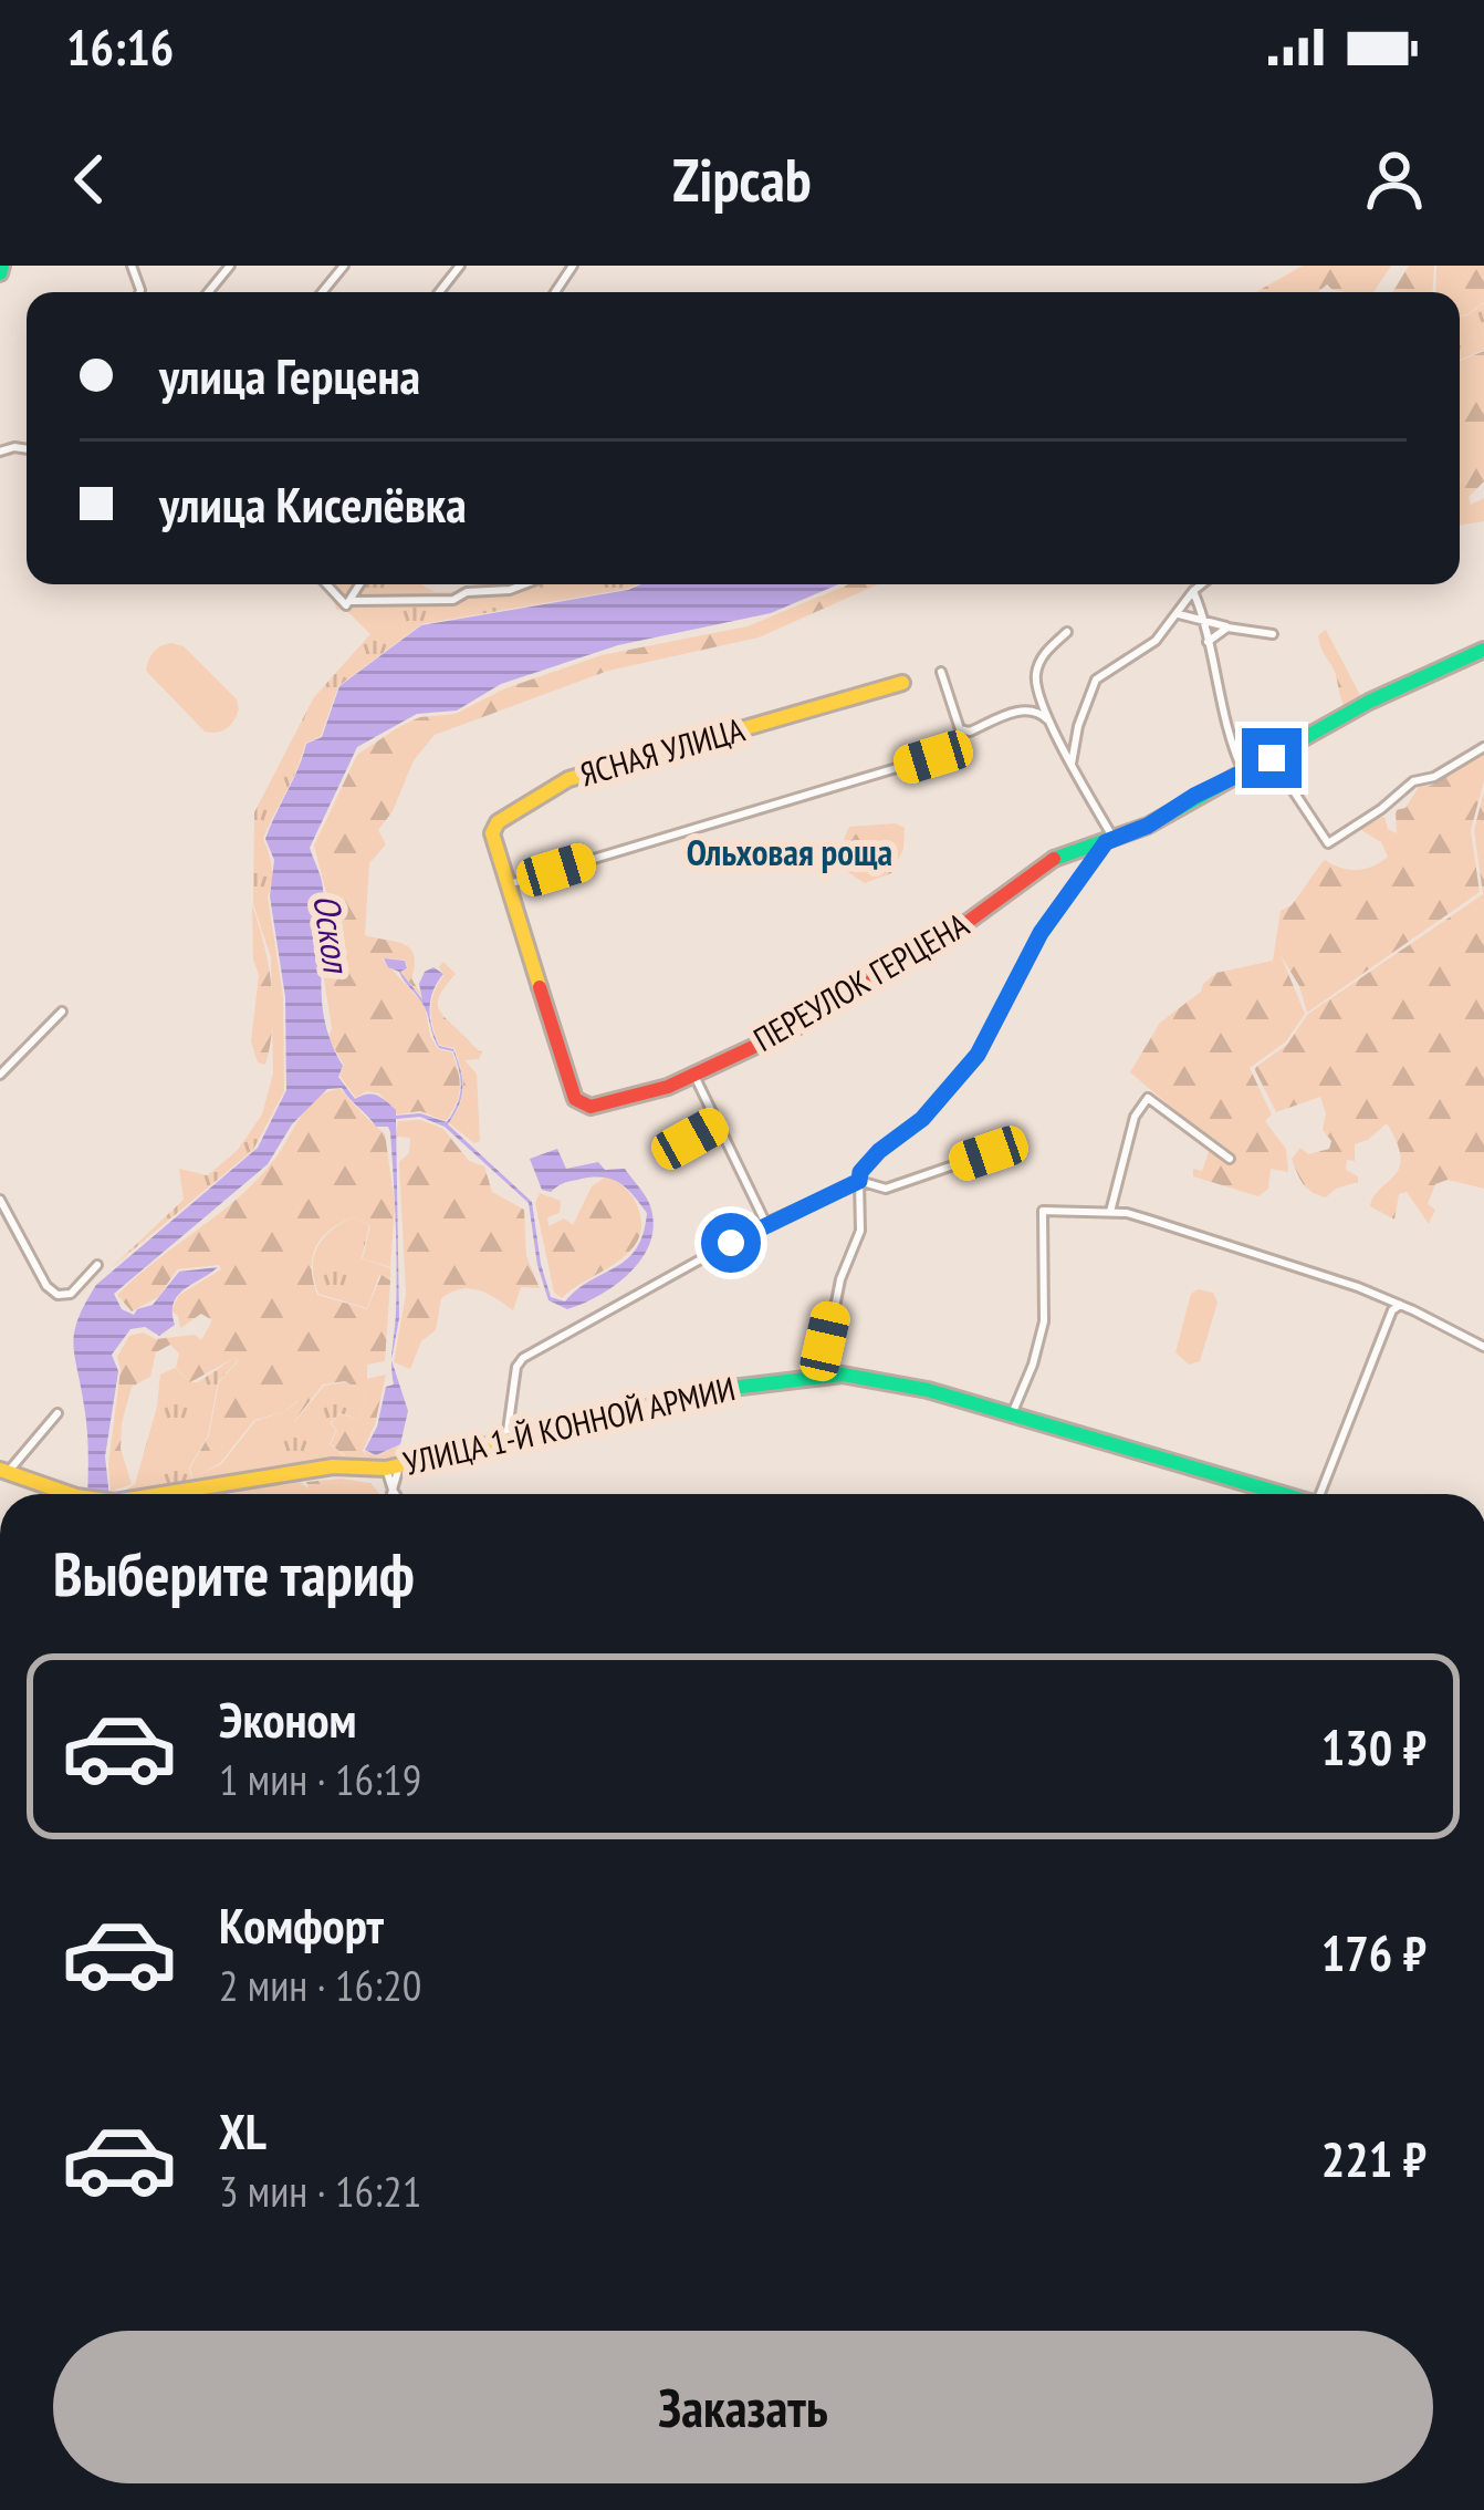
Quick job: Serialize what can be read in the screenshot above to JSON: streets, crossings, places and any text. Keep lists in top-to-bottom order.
{
  "streets": {
    "street": ["ЯСНАЯ УЛИЦА", "ПЕРЕУЛОК ГЕРЦЕНА", "УЛИЦА 1-Й КОННОЙ АРМИИ"]
  },
  "crossings": [
    ["ЯСНАЯ УЛИЦА", "ПЕРЕУЛОК ГЕРЦЕНА"]
  ],
  "districts": ["Ольховая роща"],
  "water": ["Оскол"],
  "page": {
    "status": "16:16",
    "header": "Zipcab",
    "banner": ["улица Герцена", "улица Киселёвка"],
    "heading": "Выберите тариф",
    "list": [
      {
        "name": "Эконом",
        "note": "1 мин · 16:19",
        "value": "130 ₽"
      },
      {
        "name": "Комфорт",
        "note": "2 мин · 16:20",
        "value": "176 ₽"
      },
      {
        "name": "XL",
        "note": "3 мин · 16:21",
        "value": "221 ₽"
      }
    ],
    "buttons": "Заказать"
  }
}
